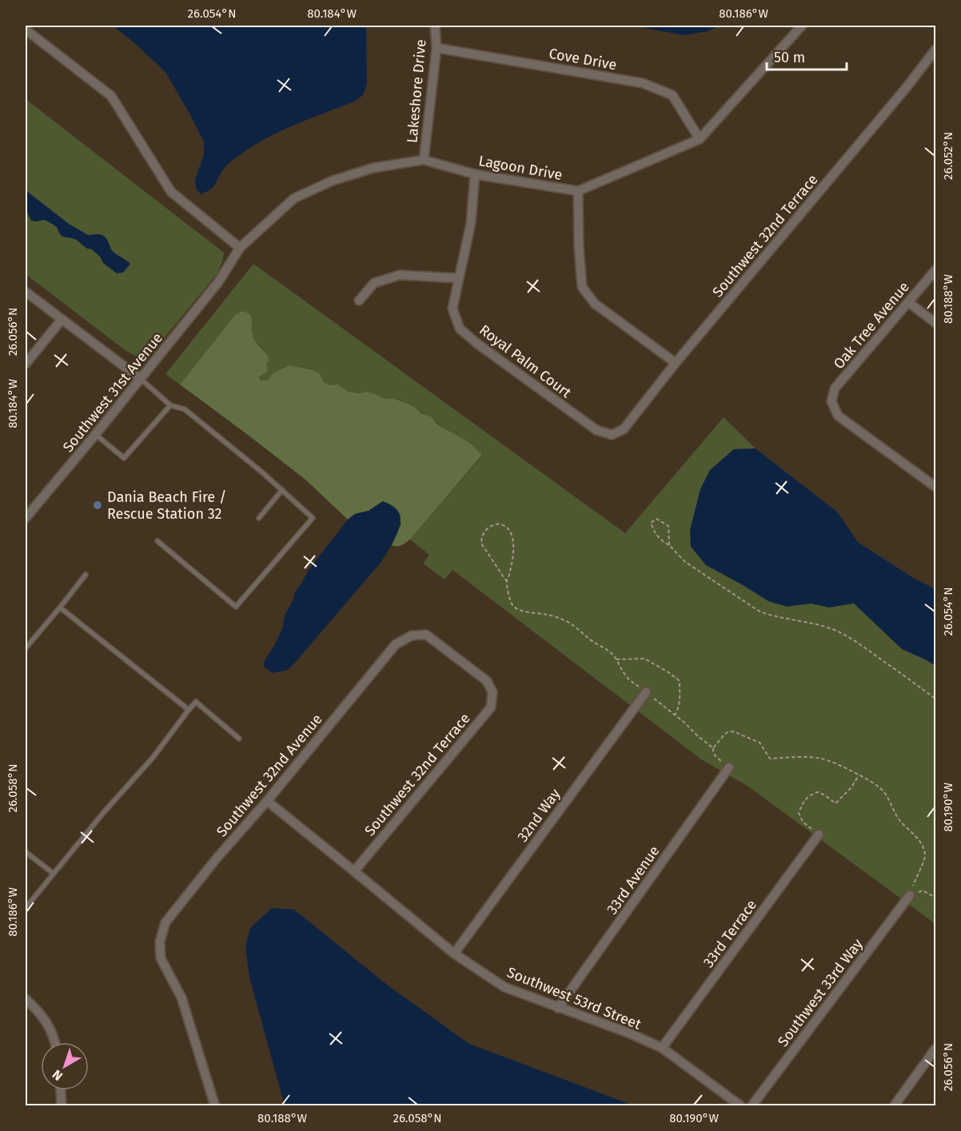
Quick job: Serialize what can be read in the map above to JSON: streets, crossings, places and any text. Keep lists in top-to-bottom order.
{
  "streets": {
    "street": [
      "Cove Drive",
      "Lakeshore Drive",
      "Lagoon Drive",
      "Southwest 32nd Terrace",
      "Oak Tree Avenue",
      "Royal Palm Court",
      "Southwest 31st Avenue",
      "Southwest 32nd Avenue",
      "32nd Way",
      "33rd Avenue",
      "33rd Terrace",
      "Southwest 33rd Way",
      "Southwest 53rd Street"
    ]
  },
  "crossings": [
    ["Cove Drive", "Lakeshore Drive"],
    ["Cove Drive", "Lagoon Drive"],
    ["Lakeshore Drive", "Lagoon Drive"],
    ["Lagoon Drive", "Royal Palm Court"],
    ["Lagoon Drive", "Southwest 31st Avenue"],
    ["Southwest 32nd Terrace", "Royal Palm Court"],
    ["Southwest 32nd Terrace", "Southwest 32nd Avenue"],
    ["Southwest 32nd Terrace", "Southwest 53rd Street"],
    ["Southwest 32nd Avenue", "Southwest 53rd Street"],
    ["32nd Way", "Southwest 53rd Street"],
    ["33rd Avenue", "Southwest 53rd Street"],
    ["33rd Terrace", "Southwest 53rd Street"]
  ],
  "places": ["Dania Beach Fire / Rescue Station 32"],
  "scale_bar": "50 m",
  "north": "bottom left",
  "coordinates": [
    "26.054°N",
    "80.184°W",
    "80.186°W",
    "26.052°N",
    "80.188°W",
    "26.056°N",
    "26.058°N",
    "80.190°W"
  ]
}
